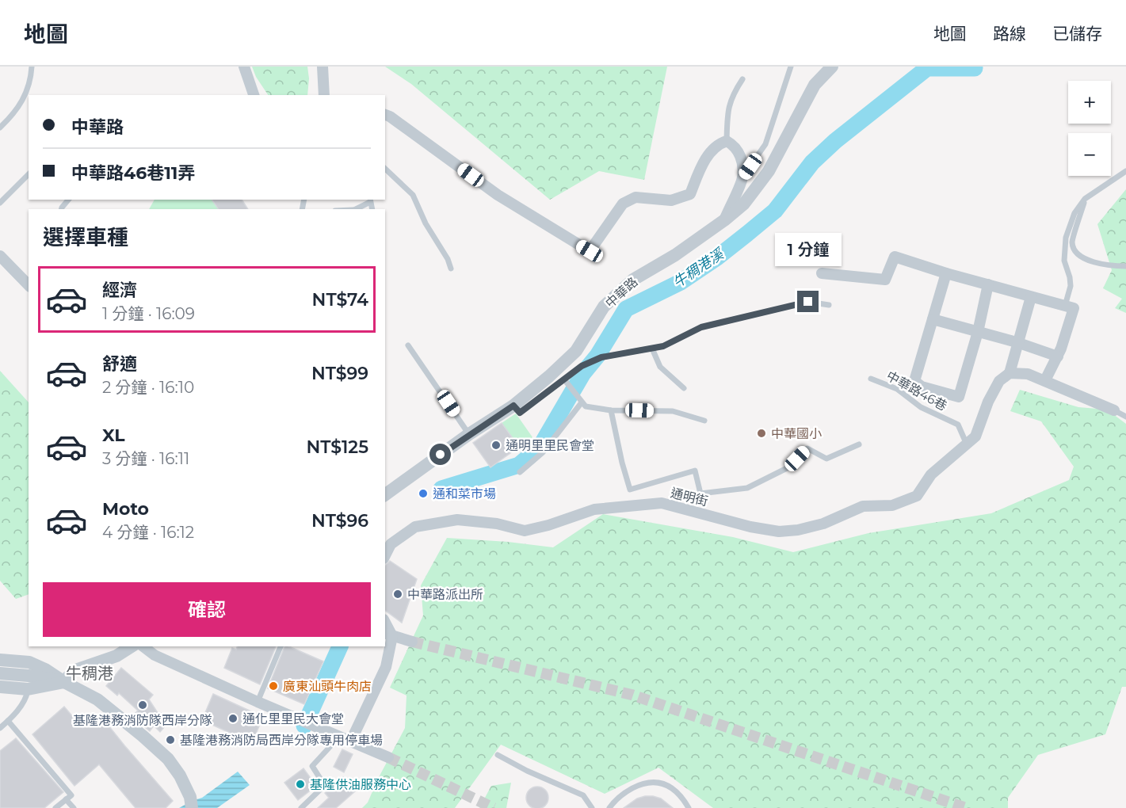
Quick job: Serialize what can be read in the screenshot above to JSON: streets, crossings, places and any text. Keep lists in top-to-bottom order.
{
  "streets": {
    "street": ["中華路", "通明街"],
    "lane": ["中華路46巷"]
  },
  "crossings": [
    ["中華路46巷", "通明街"]
  ],
  "districts": ["牛稠港"],
  "water": ["牛稠港溪"],
  "places": [
    "中華國小",
    "通明里里民會堂",
    "通和菜市場",
    "中華路派出所",
    "廣東汕頭牛肉店",
    "基隆港務消防隊西岸分隊",
    "通化里里民大會堂",
    "基隆港務消防局西岸分隊專用停車場",
    "基隆供油服務中心"
  ],
  "page": {
    "header": "地圖",
    "nav": ["地圖", "路線", "已儲存"],
    "map_buttons": ["+", "−"],
    "banner": ["中華路", "中華路46巷11弄"],
    "heading": "選擇車種",
    "bubble": "1 分鐘",
    "list": [
      {
        "name": "經濟",
        "note": "1 分鐘 · 16:09",
        "value": "NT$74"
      },
      {
        "name": "舒適",
        "note": "2 分鐘 · 16:10",
        "value": "NT$99"
      },
      {
        "name": "XL",
        "note": "3 分鐘 · 16:11",
        "value": "NT$125"
      },
      {
        "name": "Moto",
        "note": "4 分鐘 · 16:12",
        "value": "NT$96"
      }
    ],
    "buttons": "確認"
  }
}
